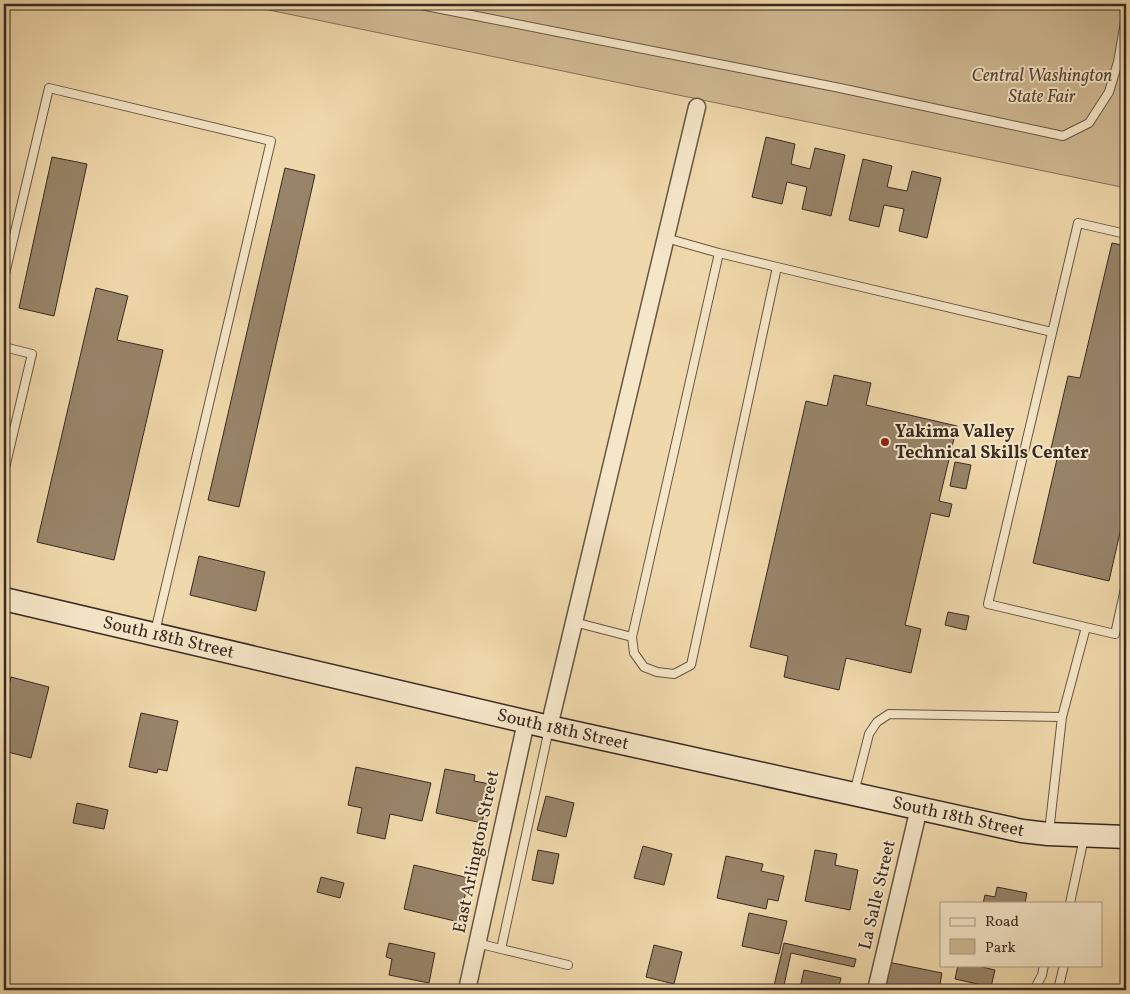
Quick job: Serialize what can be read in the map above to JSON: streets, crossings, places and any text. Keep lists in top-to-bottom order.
{
  "streets": {
    "street": ["South 18th Street", "East Arlington Street", "La Salle Street"]
  },
  "crossings": [
    ["South 18th Street", "East Arlington Street"],
    ["South 18th Street", "La Salle Street"]
  ],
  "parks": ["Central Washington State Fair"],
  "places": ["Yakima Valley Technical Skills Center"],
  "legend": ["Road", "Park"]
}
